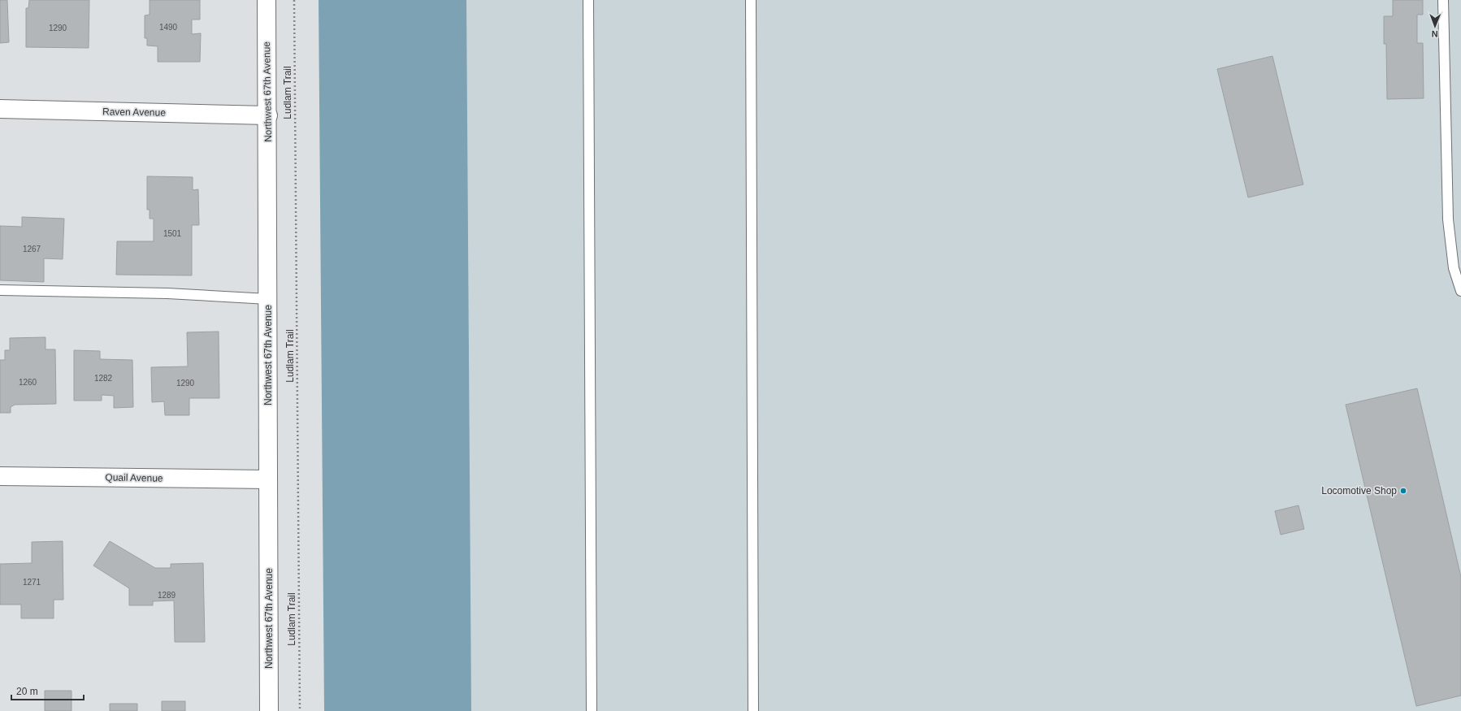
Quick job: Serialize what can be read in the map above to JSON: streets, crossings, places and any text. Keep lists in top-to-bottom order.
{
  "streets": {
    "street": ["Northwest 67th Avenue", "Raven Avenue", "Quail Avenue"],
    "path": ["Ludlam Trail"]
  },
  "crossings": [
    ["Northwest 67th Avenue", "Raven Avenue"],
    ["Northwest 67th Avenue", "Quail Avenue"]
  ],
  "places": ["Locomotive Shop"],
  "house_numbers": [
    "1490",
    "1290",
    "1501",
    "1267",
    "1282",
    "1260",
    "1290",
    "1271",
    "1289"
  ],
  "scale_bar": "20 m",
  "north": "bottom"
}
